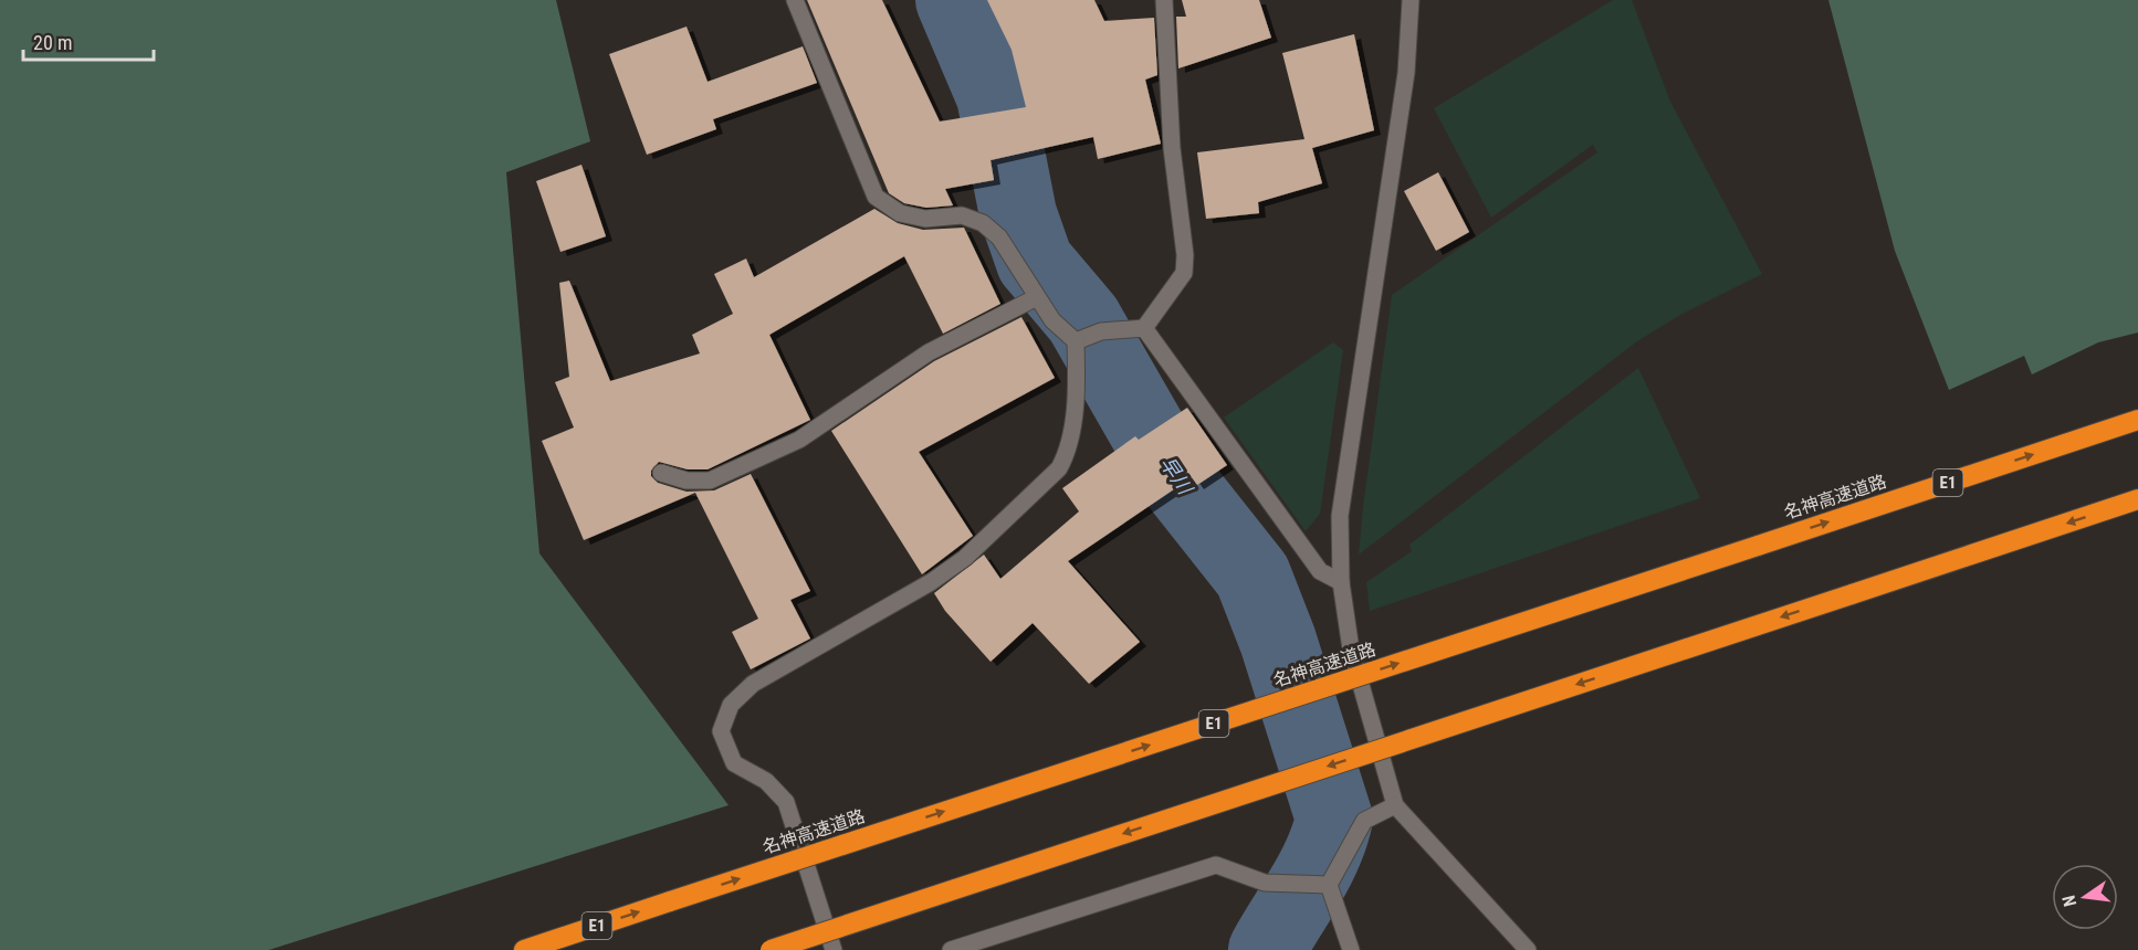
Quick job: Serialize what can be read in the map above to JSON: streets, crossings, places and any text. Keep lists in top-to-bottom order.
{
  "streets": {
    "highway": ["E1", "名神高速道路"]
  },
  "water": ["早川"],
  "scale_bar": "20 m",
  "north": "left"
}
